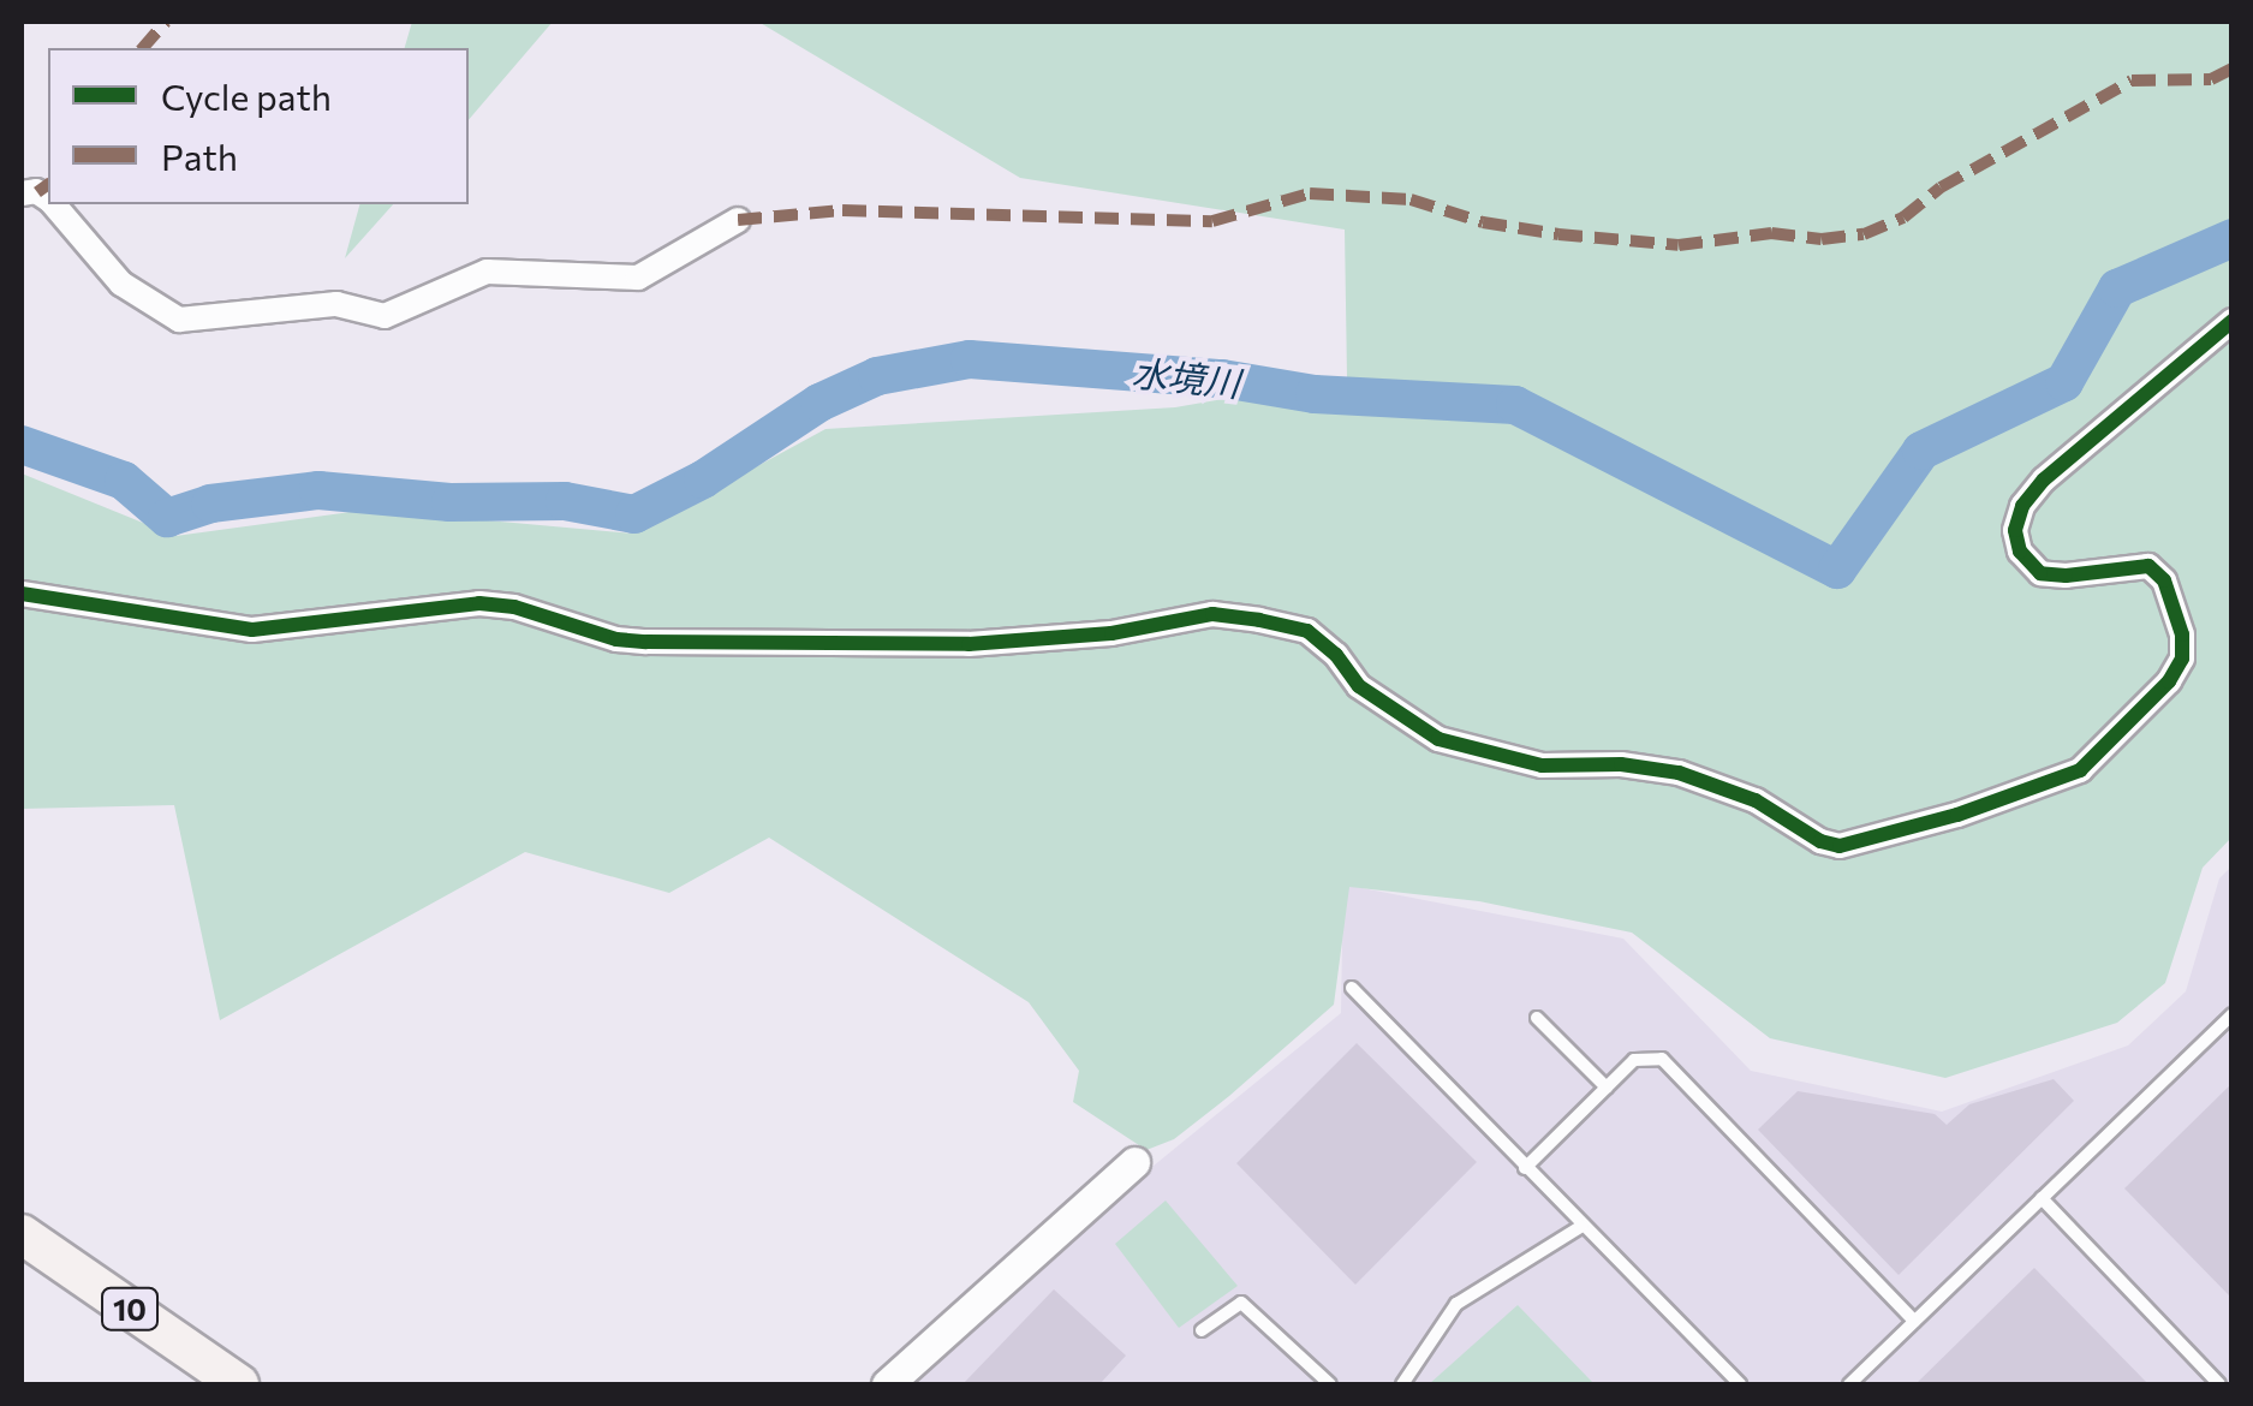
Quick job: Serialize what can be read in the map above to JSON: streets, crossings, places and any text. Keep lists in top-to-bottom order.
{
  "streets": {
    "main road": ["10"]
  },
  "water": ["水境川"],
  "legend": ["Cycle path", "Path"]
}
